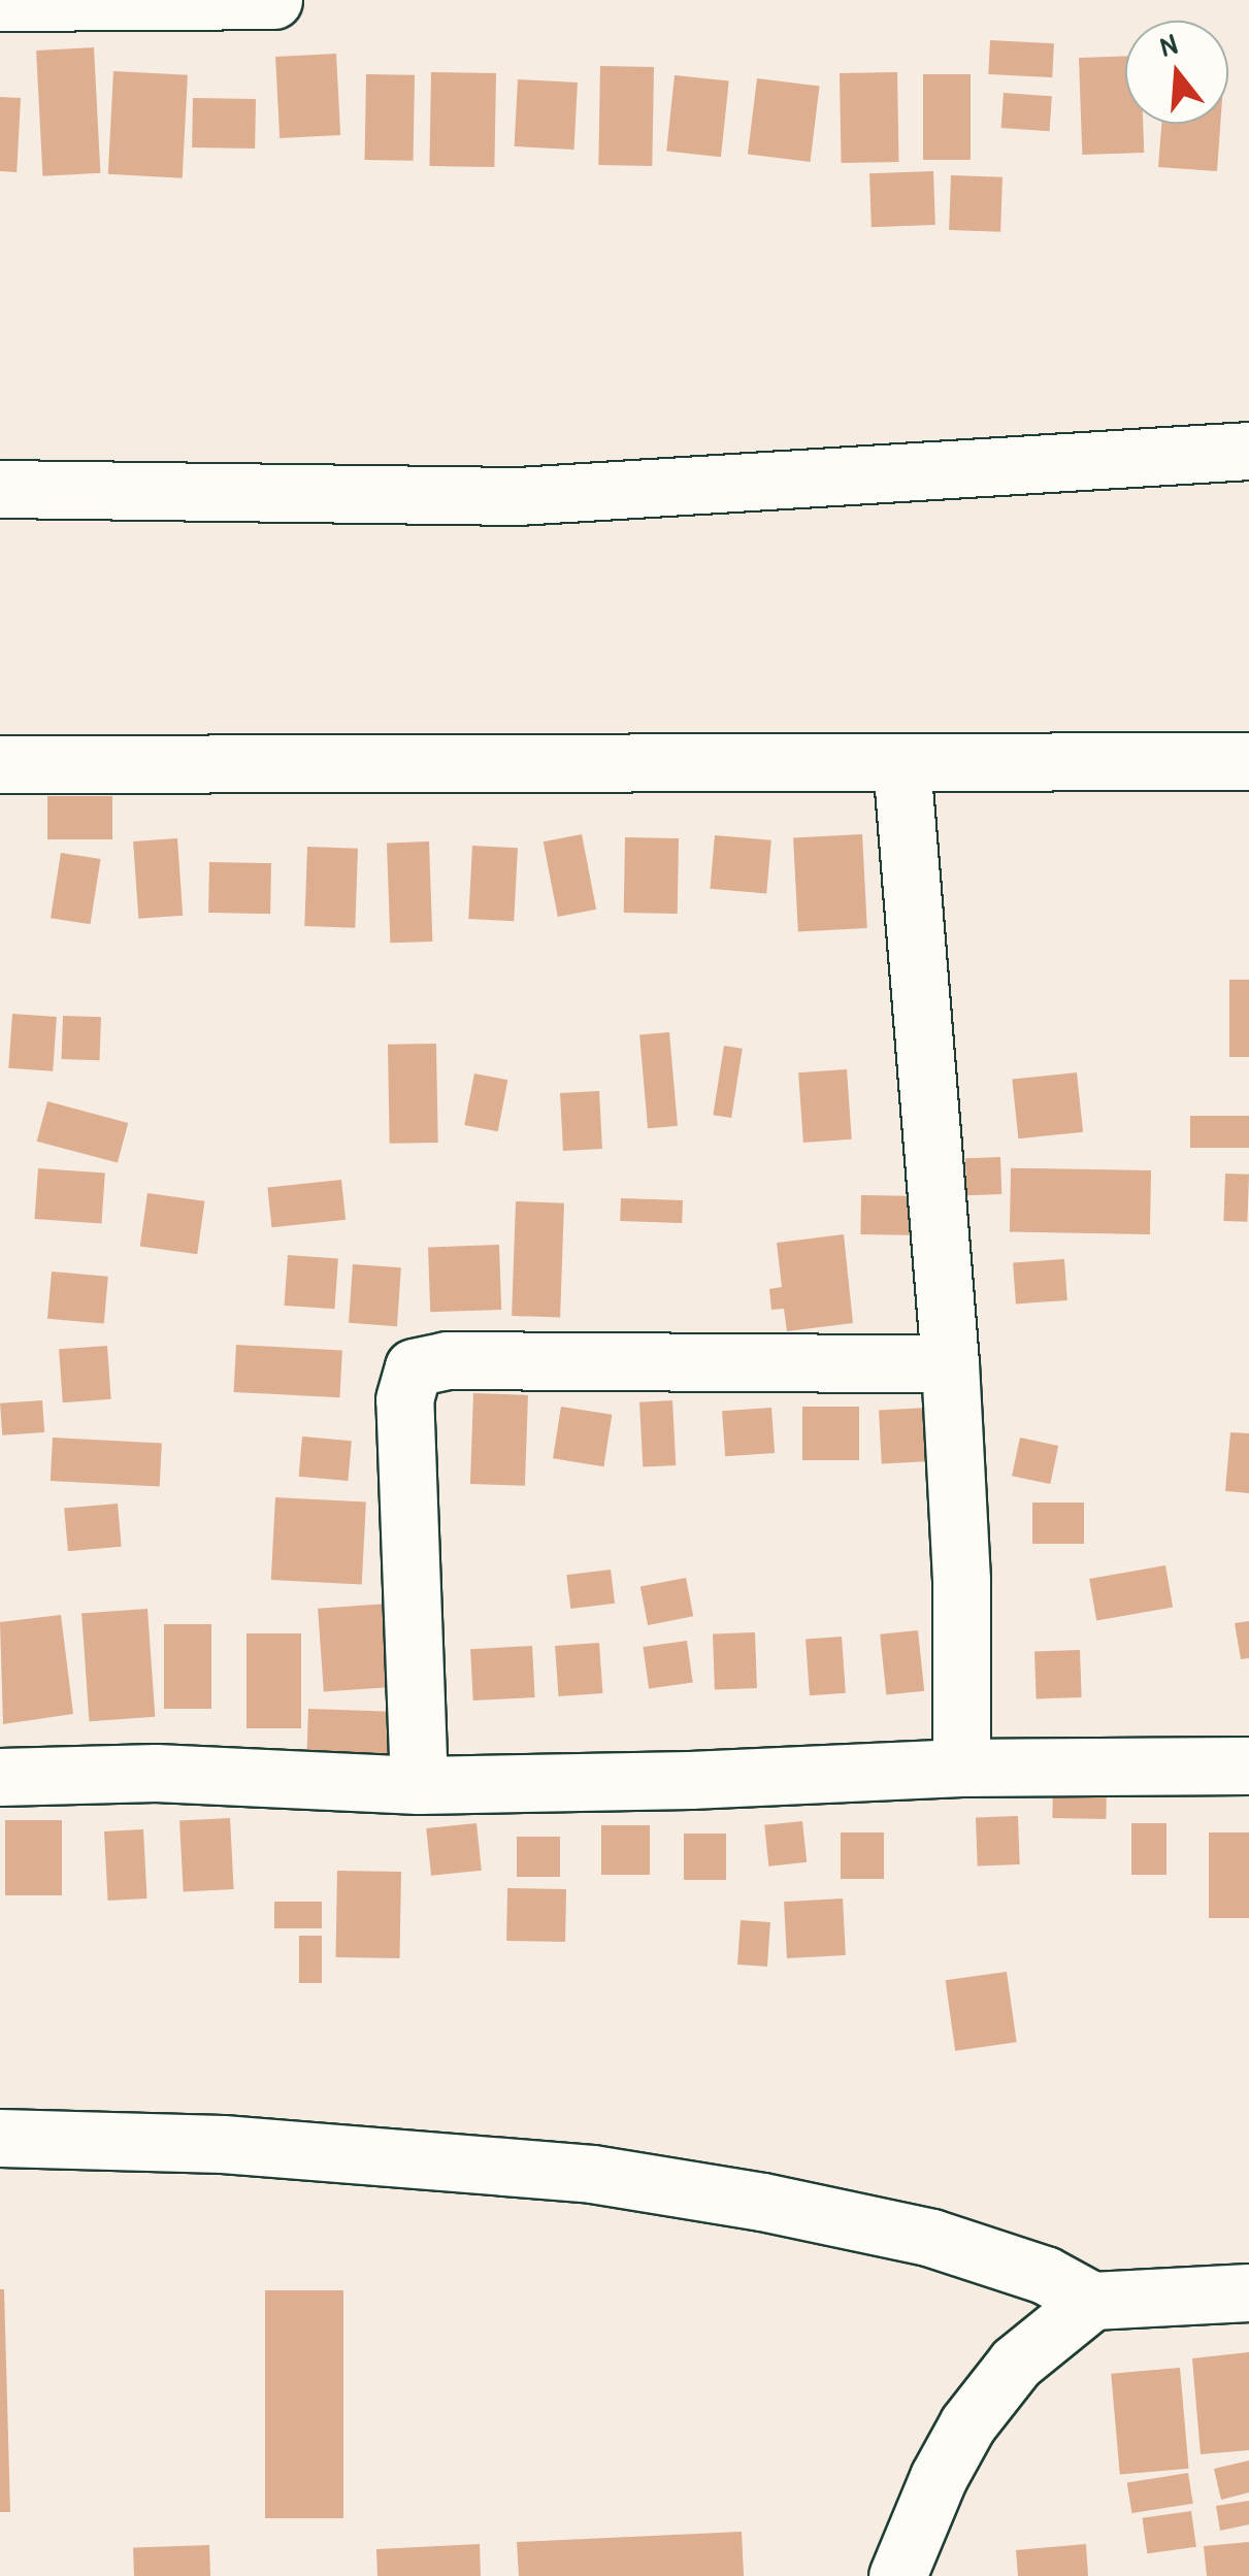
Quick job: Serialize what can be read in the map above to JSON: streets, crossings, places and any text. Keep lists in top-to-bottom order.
{
  "north": "top"
}
